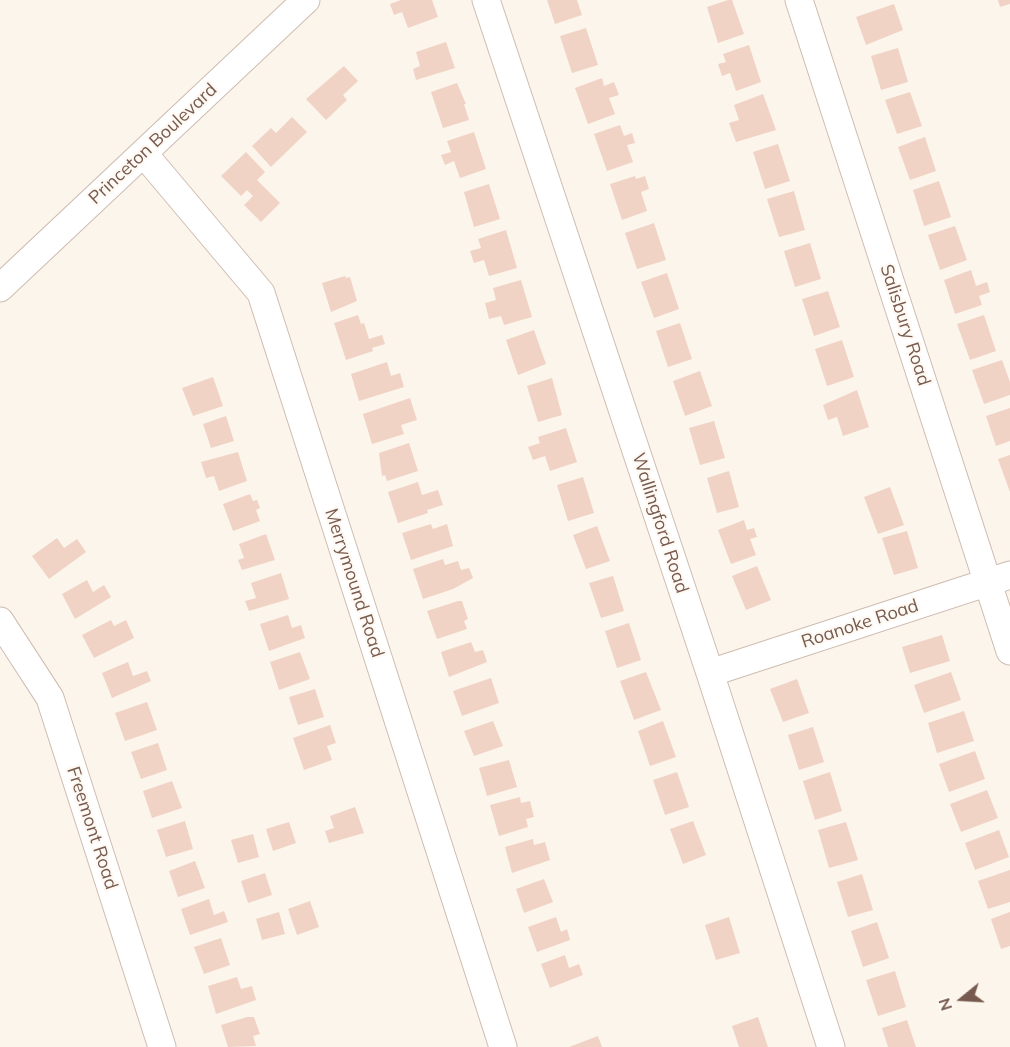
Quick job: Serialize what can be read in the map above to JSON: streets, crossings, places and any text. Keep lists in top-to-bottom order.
{
  "streets": {
    "street": [
      "Princeton Boulevard",
      "Salisbury Road",
      "Wallingford Road",
      "Merrymound Road",
      "Roanoke Road",
      "Freemont Road"
    ]
  },
  "crossings": [
    ["Princeton Boulevard", "Merrymound Road"],
    ["Salisbury Road", "Roanoke Road"],
    ["Wallingford Road", "Roanoke Road"]
  ],
  "north": "left"
}
